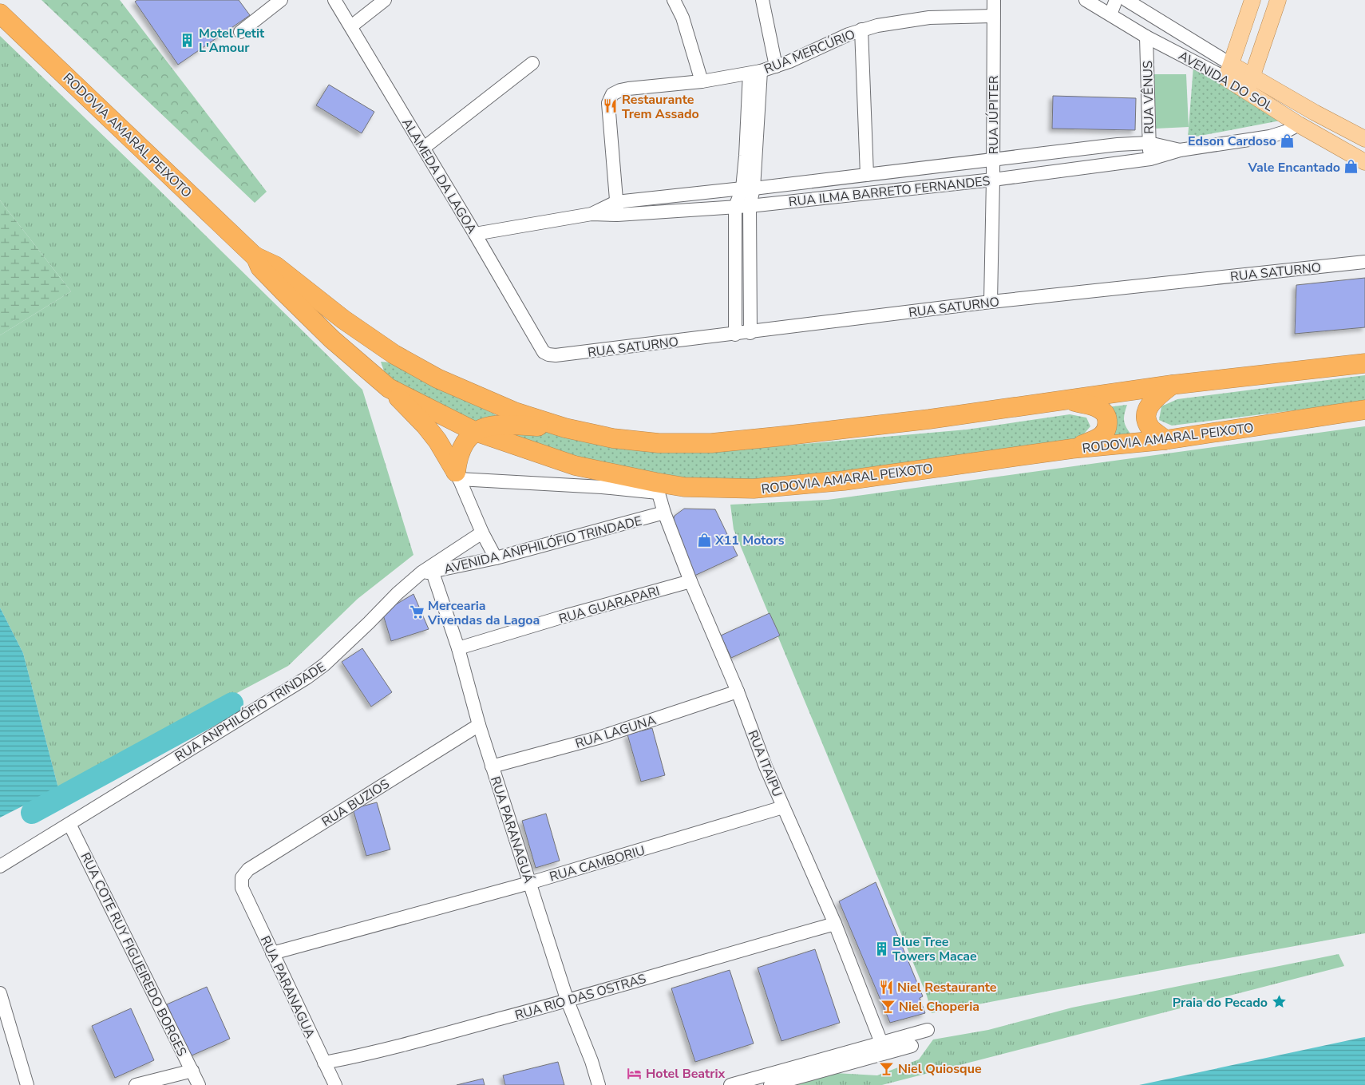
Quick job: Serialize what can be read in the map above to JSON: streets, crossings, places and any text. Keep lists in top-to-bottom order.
{
  "streets": {
    "highway": ["RODOVIA AMARAL PEIXOTO"],
    "main road": ["AVENIDA DO SOL"],
    "street": [
      "RUA MERCÚRIO",
      "RUA VÊNUS",
      "RUA JÚPITER",
      "ALAMEDA DA LAGOA",
      "RUA ILMA BARRETO FERNANDES",
      "RUA SATURNO",
      "AVENIDA ANPHILÓFIO TRINDADE",
      "RUA GUARAPARI",
      "RUA ANPHILÓFIO TRINDADE",
      "RUA LAGUNA",
      "RUA ITAIPU",
      "RUA BUZIOS",
      "RUA PARANAGUÁ",
      "RUA CAMBORIU",
      "RUA COTE RUY FIGUEIREDO BORGES",
      "RUA PARANAGUA",
      "RUA RIO DAS OSTRAS"
    ]
  },
  "crossings": [
    ["RUA MERCÚRIO", "RUA JÚPITER"],
    ["RUA MERCÚRIO", "RUA ILMA BARRETO FERNANDES"],
    ["AVENIDA DO SOL", "RUA VÊNUS"],
    ["AVENIDA DO SOL", "RUA ILMA BARRETO FERNANDES"],
    ["RUA VÊNUS", "RUA ILMA BARRETO FERNANDES"],
    ["RUA JÚPITER", "RUA ILMA BARRETO FERNANDES"],
    ["RUA JÚPITER", "RUA SATURNO"],
    ["RODOVIA AMARAL PEIXOTO", "RUA ITAIPU"],
    ["ALAMEDA DA LAGOA", "RUA ILMA BARRETO FERNANDES"],
    ["ALAMEDA DA LAGOA", "RUA SATURNO"],
    ["AVENIDA ANPHILÓFIO TRINDADE", "RUA ANPHILÓFIO TRINDADE"],
    ["AVENIDA ANPHILÓFIO TRINDADE", "RUA ITAIPU"],
    ["AVENIDA ANPHILÓFIO TRINDADE", "RUA PARANAGUÁ"],
    ["RUA GUARAPARI", "RUA ITAIPU"],
    ["RUA GUARAPARI", "RUA PARANAGUÁ"],
    ["RUA ANPHILÓFIO TRINDADE", "RUA PARANAGUÁ"],
    ["RUA ANPHILÓFIO TRINDADE", "RUA COTE RUY FIGUEIREDO BORGES"],
    ["RUA LAGUNA", "RUA ITAIPU"],
    ["RUA LAGUNA", "RUA PARANAGUÁ"],
    ["RUA ITAIPU", "RUA CAMBORIU"],
    ["RUA ITAIPU", "RUA RIO DAS OSTRAS"],
    ["RUA BUZIOS", "RUA PARANAGUÁ"],
    ["RUA BUZIOS", "RUA PARANAGUA"],
    ["RUA PARANAGUÁ", "RUA CAMBORIU"],
    ["RUA PARANAGUÁ", "RUA RIO DAS OSTRAS"],
    ["RUA CAMBORIU", "RUA PARANAGUA"],
    ["RUA PARANAGUA", "RUA RIO DAS OSTRAS"]
  ],
  "places": {
    "building": ["Motel Petit L'Amour", "Blue Tree Towers Macae"],
    "restaurant": ["Restaurante Trem Assado", "Niel Restaurante"],
    "shop": ["Edson Cardoso", "Vale Encantado", "X11 Motors"],
    "supermarket": ["Mercearia Vivendas da Lagoa"],
    "place": ["Praia do Pecado"],
    "bar": ["Niel Choperia", "Niel Quiosque"],
    "hotel": ["Hotel Beatrix"]
  }
}
